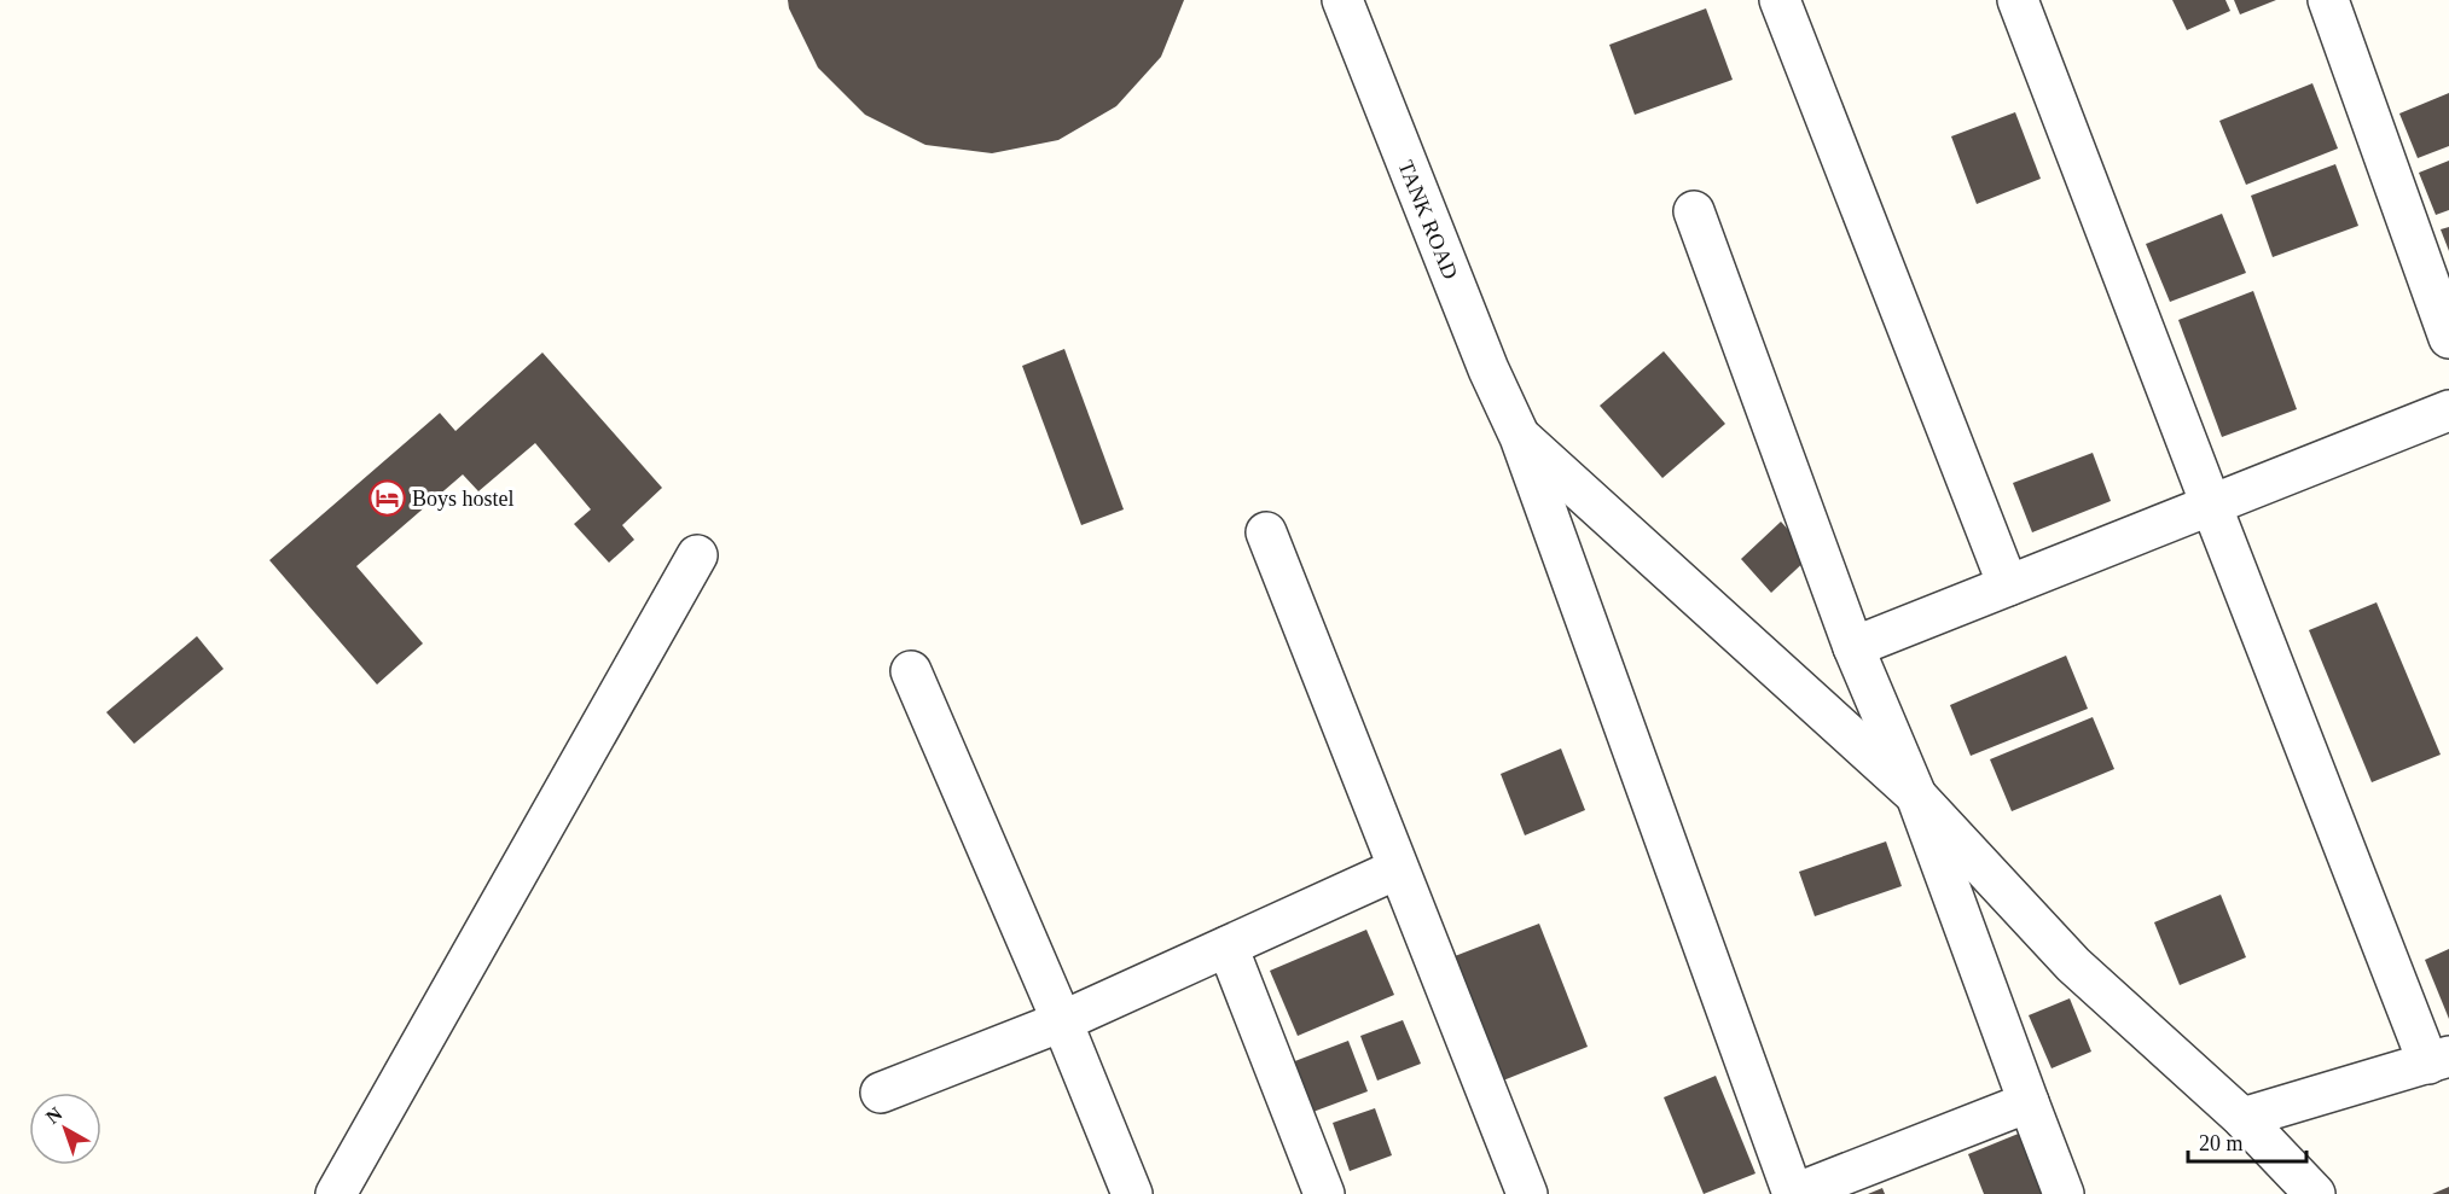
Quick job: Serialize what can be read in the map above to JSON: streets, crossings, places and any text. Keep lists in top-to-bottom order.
{
  "streets": {
    "street": ["TANK ROAD"]
  },
  "places": {
    "hotel": ["Boys hostel"]
  },
  "scale_bar": "20 m",
  "north": "top left"
}
